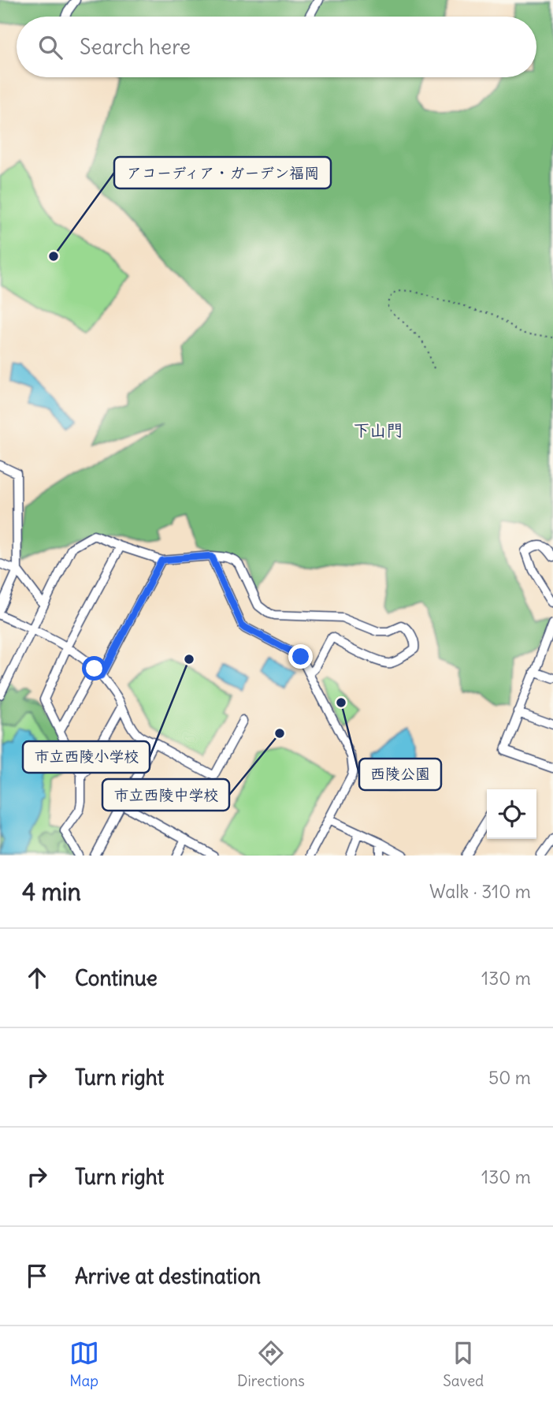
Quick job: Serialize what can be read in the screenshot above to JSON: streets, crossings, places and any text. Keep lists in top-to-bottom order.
{
  "districts": ["下山門"],
  "places": [
    "アコーディア・ガーデン福岡",
    "市立西陵小学校",
    "西陵公園",
    "市立西陵中学校"
  ],
  "page": {
    "search": "Search here",
    "heading": ["4 min", "Walk · 310 m"],
    "list": [
      ["Continue", "130 m"],
      ["Turn right", "50 m"],
      ["Turn right", "130 m"],
      "Arrive at destination"
    ],
    "nav": ["Map", "Directions", "Saved"]
  }
}
